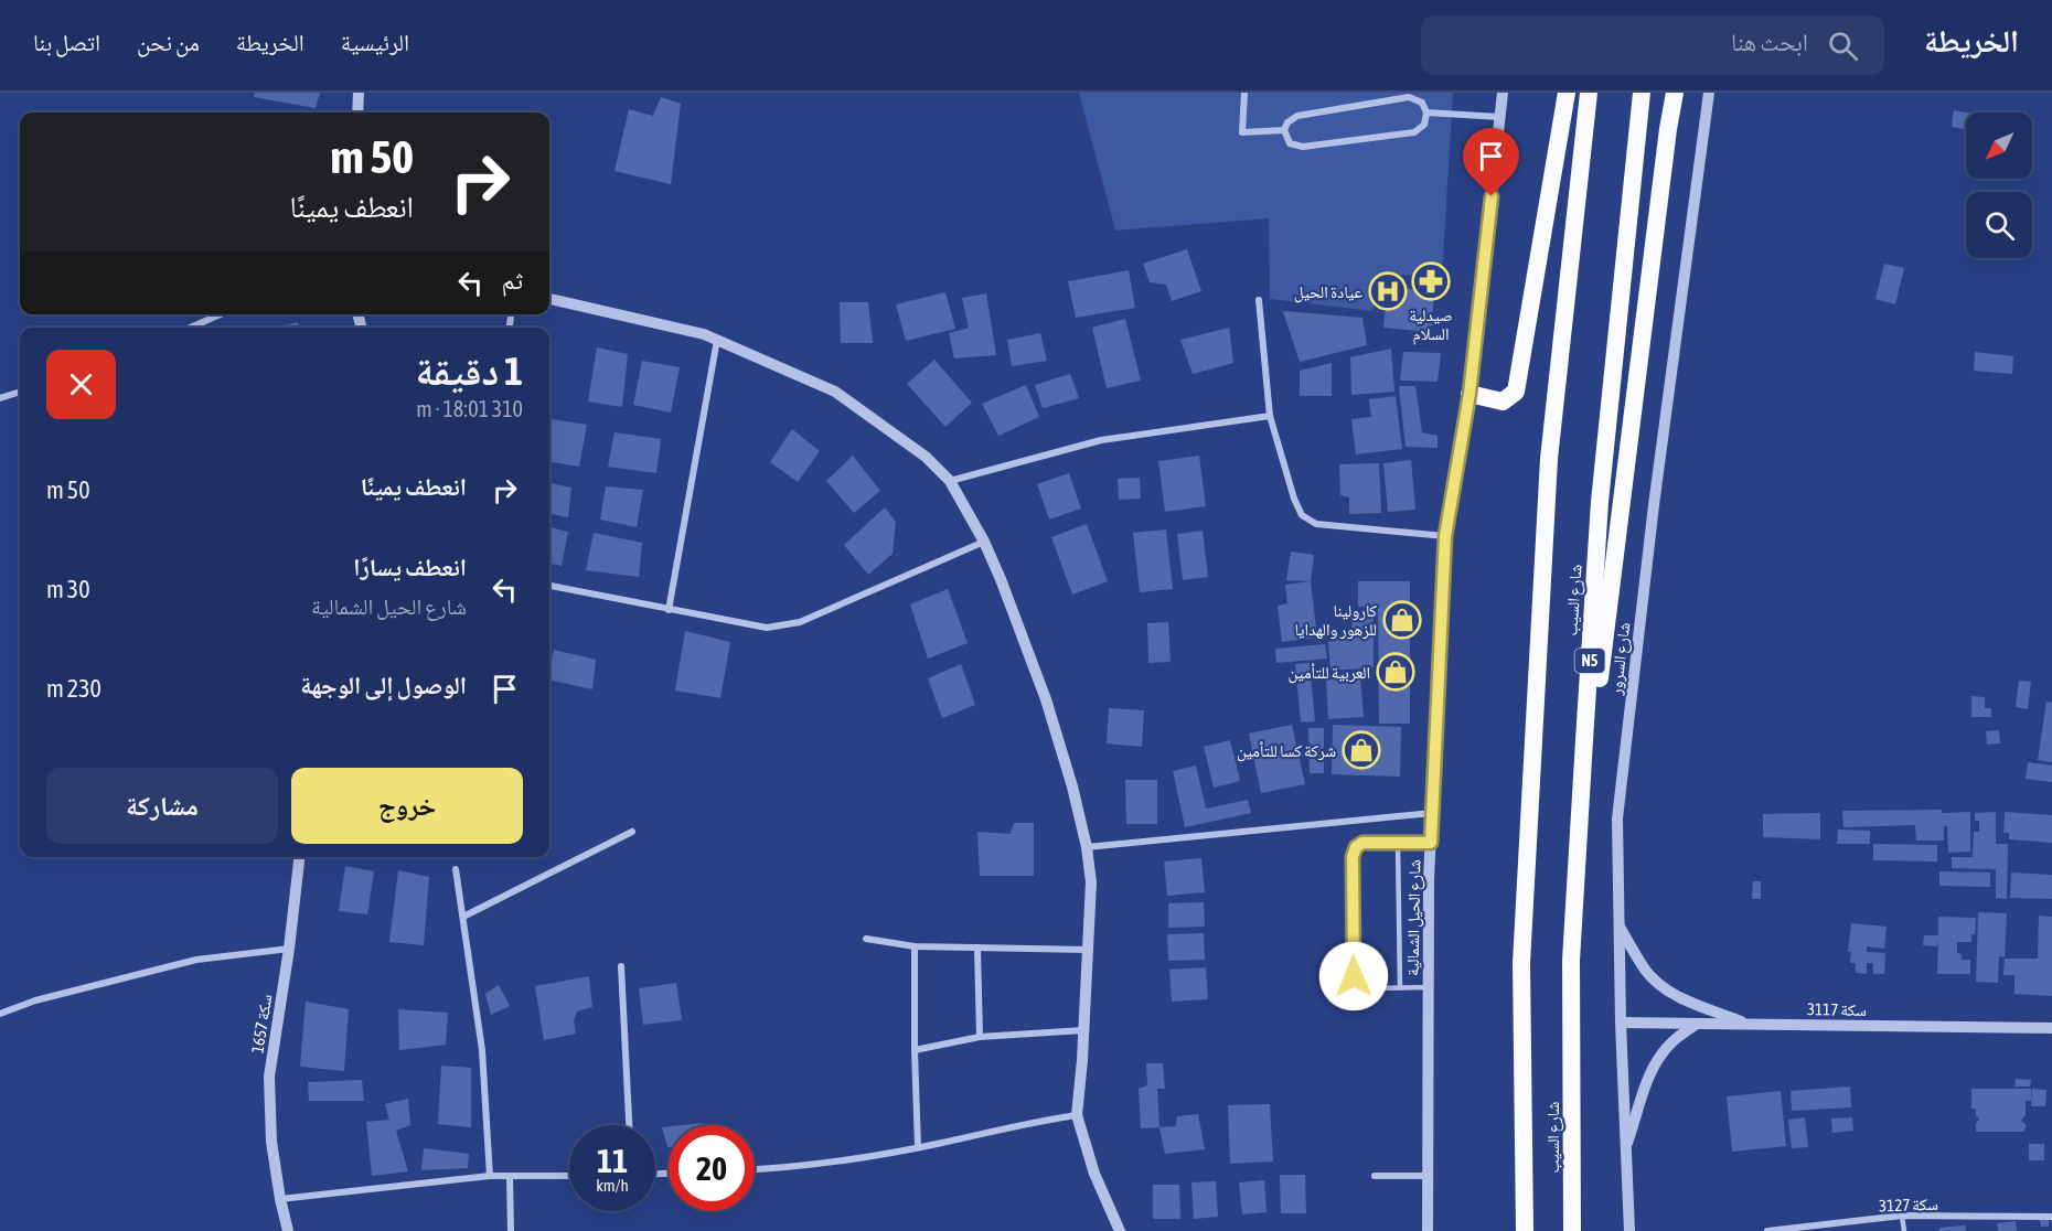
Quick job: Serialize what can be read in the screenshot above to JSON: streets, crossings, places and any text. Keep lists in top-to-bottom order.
{
  "streets": {
    "highway": ["شارع السيب", "N5"],
    "street": [
      "شارع السرور",
      "شارع الحيل الشمالية",
      "سكة 3117",
      "سكة 1657",
      "سكة 3127"
    ]
  },
  "crossings": [
    ["شارع السرور", "سكة 3117"]
  ],
  "places": {
    "pharmacy": ["صيدلية السلام"],
    "hospital": ["عيادة الحيل"],
    "shop": ["كارولينا للزهور والهدايا", "العربية للتأمين", "شركة كسا للتأمين"]
  },
  "north": "bottom left",
  "page": {
    "header": "الخريطة",
    "search": "ابحث هنا",
    "nav": [
      "الرئيسية",
      "الخريطة",
      "من نحن",
      "اتصل بنا"
    ],
    "turn": ["50 m", "انعطف يمينًا"],
    "then": "ثم",
    "heading": ["1 دقيقة", "310 m · 18:01"],
    "list": [
      {
        "name": "انعطف يمينًا",
        "value": "50 m"
      },
      {
        "name": "انعطف يسارًا",
        "note": "شارع الحيل الشمالية",
        "value": "30 m"
      },
      {
        "name": "الوصول إلى الوجهة",
        "value": "230 m"
      }
    ],
    "buttons": ["خروج", "مشاركة"],
    "speed": "11 km/h",
    "limit": "20"
  }
}
